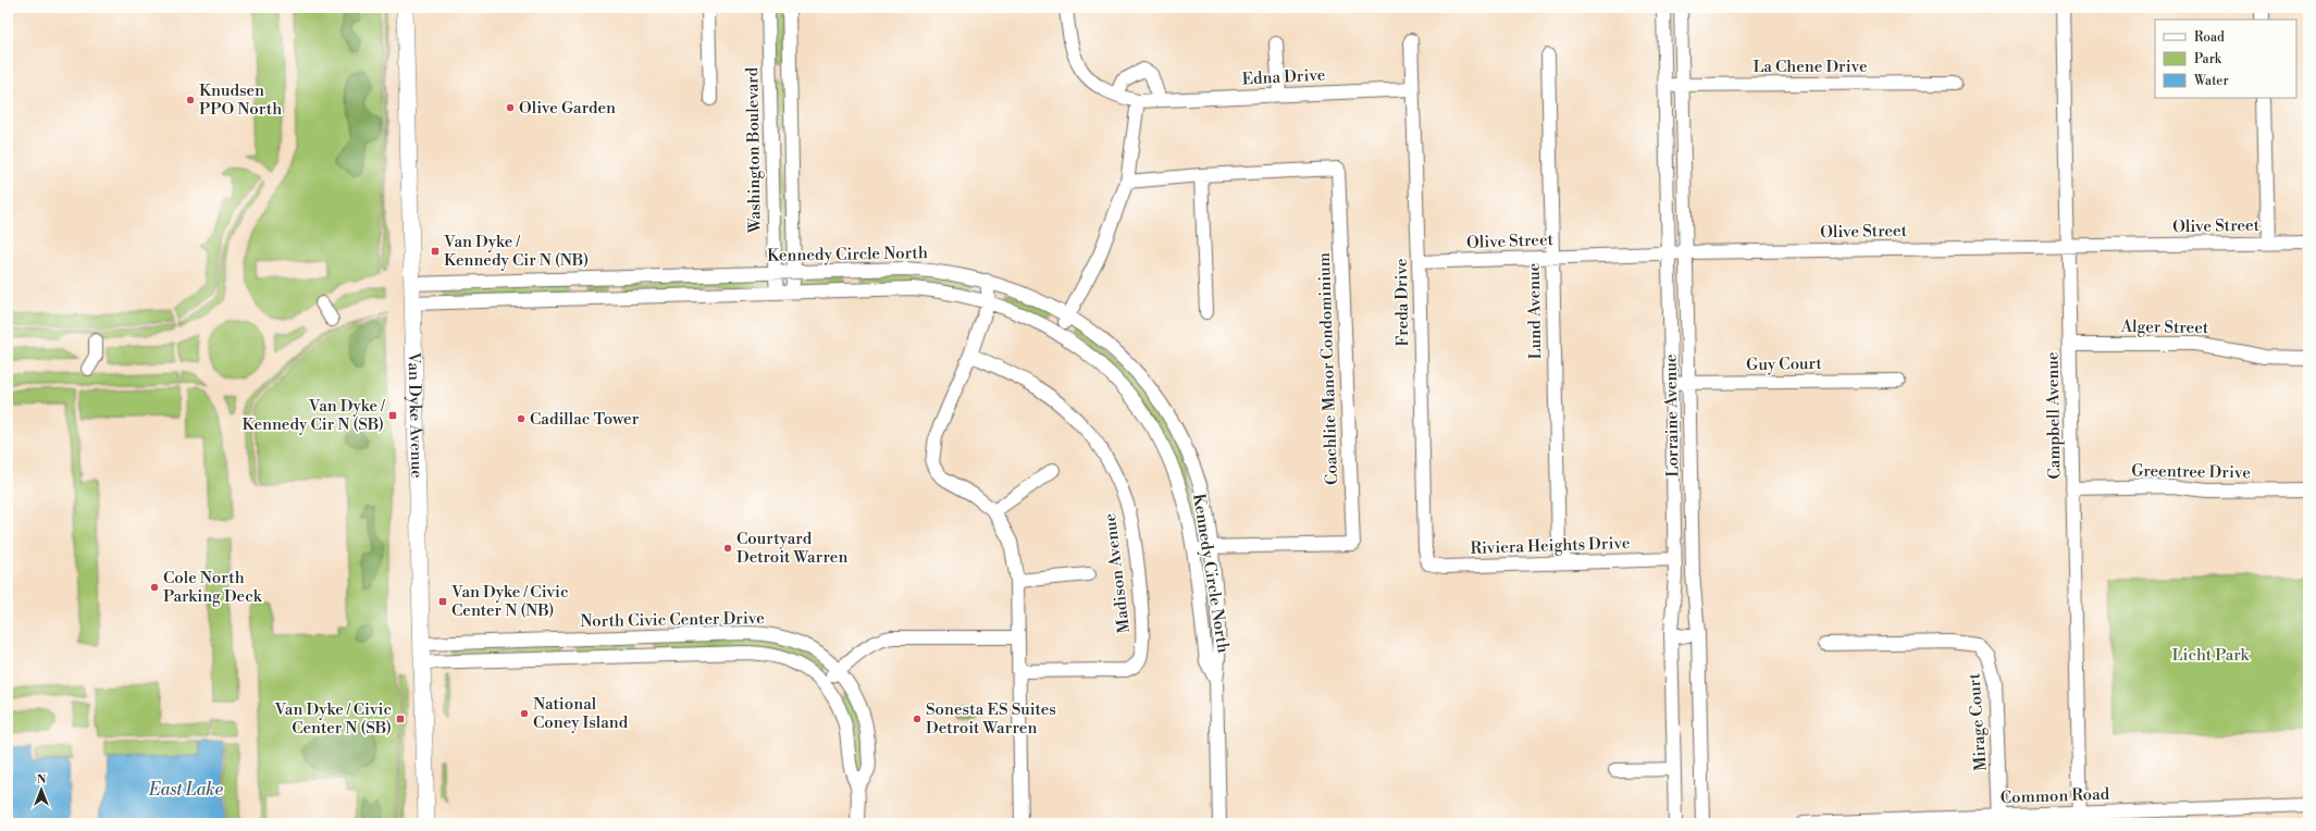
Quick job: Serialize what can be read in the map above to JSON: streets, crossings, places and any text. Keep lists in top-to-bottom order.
{
  "streets": {
    "main road": ["Van Dyke Avenue"],
    "street": [
      "La Chene Drive",
      "Edna Drive",
      "Washington Boulevard",
      "Olive Street",
      "Kennedy Circle North",
      "Freda Drive",
      "Lund Avenue",
      "Alger Street",
      "Guy Court",
      "Coachlite Manor Condominium",
      "Lorraine Avenue",
      "Campbell Avenue",
      "Greentree Drive",
      "Riviera Heights Drive",
      "Madison Avenue",
      "North Civic Center Drive",
      "Mirage Court",
      "Common Road"
    ]
  },
  "crossings": [
    ["La Chene Drive", "Lorraine Avenue"],
    ["Edna Drive", "Freda Drive"],
    ["Washington Boulevard", "Kennedy Circle North"],
    ["Olive Street", "Freda Drive"],
    ["Olive Street", "Lund Avenue"],
    ["Olive Street", "Lorraine Avenue"],
    ["Olive Street", "Campbell Avenue"],
    ["Kennedy Circle North", "Coachlite Manor Condominium"],
    ["Kennedy Circle North", "Van Dyke Avenue"],
    ["Freda Drive", "Riviera Heights Drive"],
    ["Lund Avenue", "Riviera Heights Drive"],
    ["Alger Street", "Campbell Avenue"],
    ["Guy Court", "Lorraine Avenue"],
    ["Van Dyke Avenue", "North Civic Center Drive"],
    ["Lorraine Avenue", "Riviera Heights Drive"],
    ["Campbell Avenue", "Greentree Drive"],
    ["Campbell Avenue", "Common Road"],
    ["Mirage Court", "Common Road"]
  ],
  "water": ["East Lake"],
  "parks": ["Licht Park"],
  "places": {
    "other": [
      "Knudsen PPO North",
      "Olive Garden",
      "Cadillac Tower",
      "Courtyard Detroit Warren",
      "Cole North Parking Deck",
      "National Coney Island",
      "Sonesta ES Suites Detroit Warren"
    ],
    "transit": [
      "Van Dyke / Kennedy Cir N (NB)",
      "Van Dyke / Kennedy Cir N (SB)",
      "Van Dyke / Civic Center N (NB)",
      "Van Dyke / Civic Center N (SB)"
    ]
  },
  "legend": ["Road", "Park", "Water"],
  "north": "top"
}
